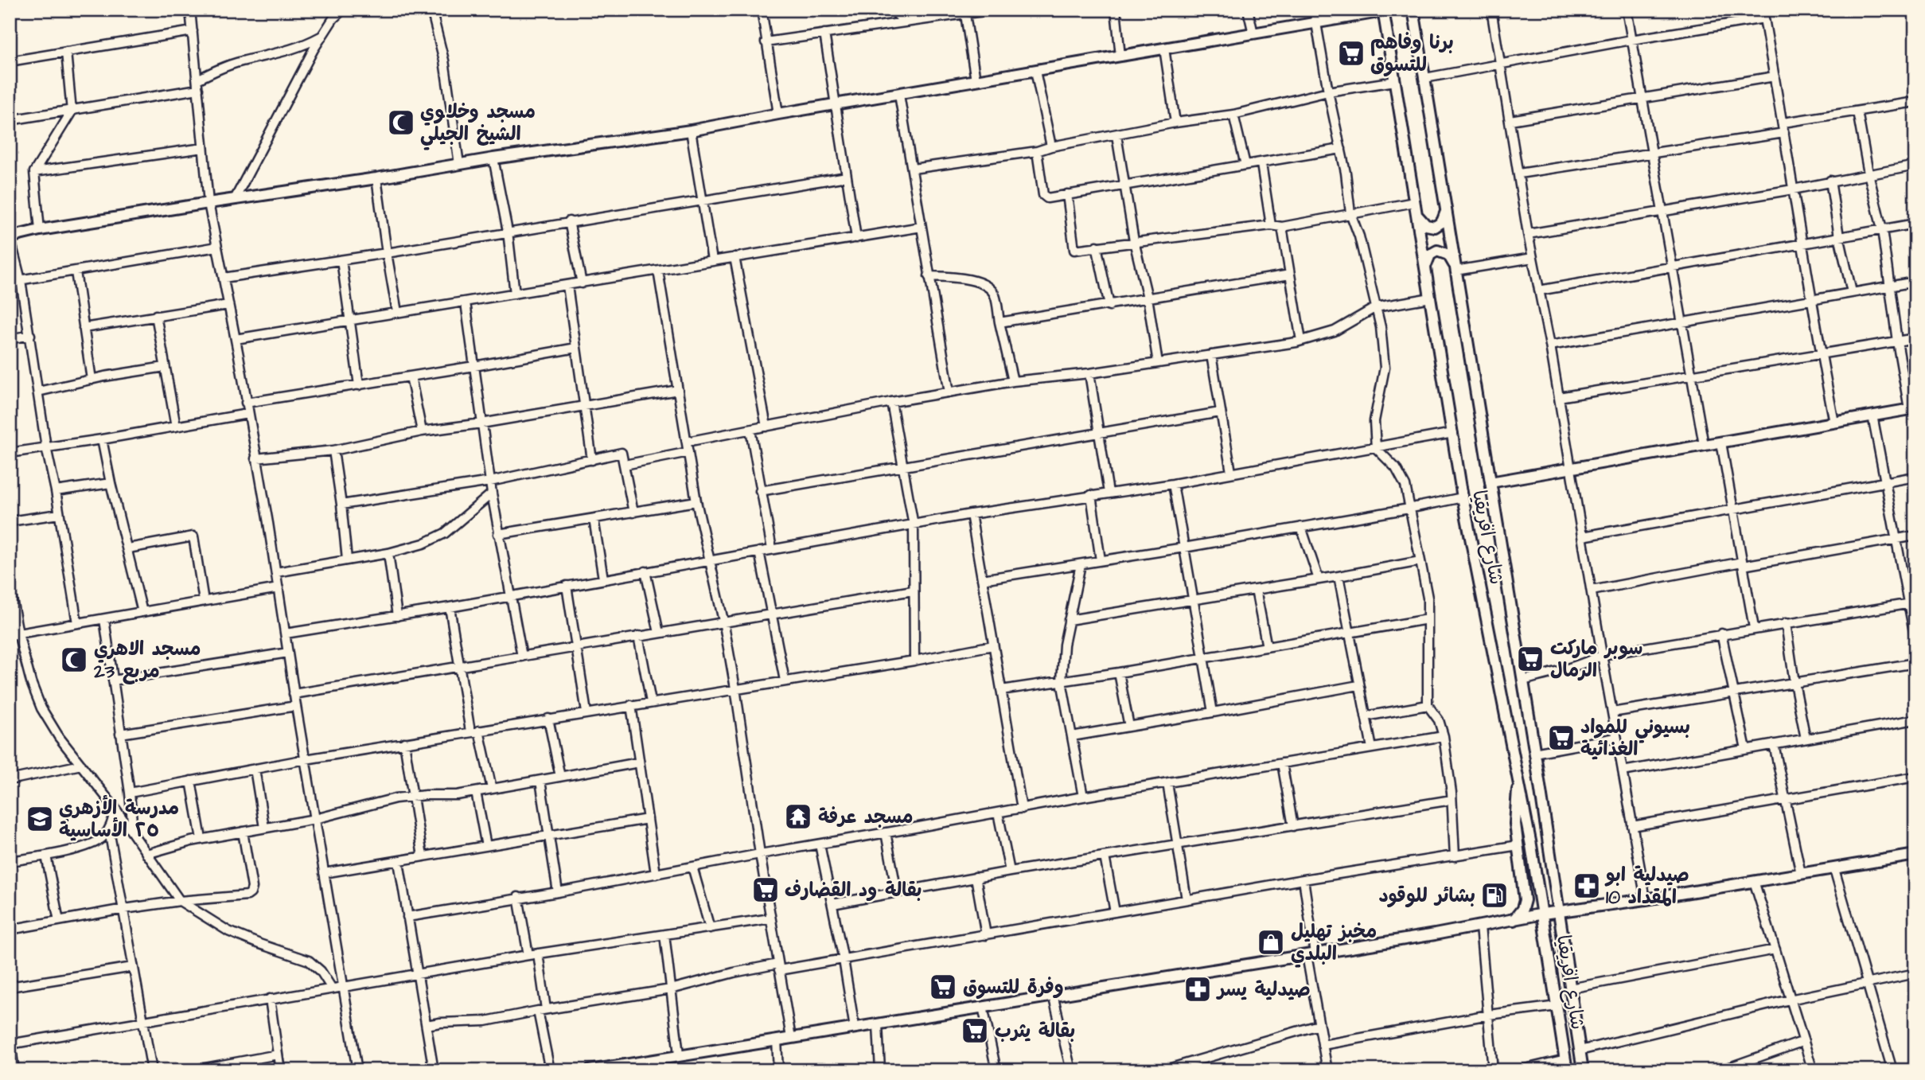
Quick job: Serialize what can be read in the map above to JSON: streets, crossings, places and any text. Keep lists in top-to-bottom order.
{
  "streets": {
    "street": ["شارع افريقيا"]
  },
  "places": {
    "supermarket": [
      "برنا وفاهم للتسوق",
      "سوبر ماركت الرمال",
      "بسيوني للمواد الغذائية",
      "بقالة ود القضارف",
      "وفرة للتسوق",
      "بقالة يثرب"
    ],
    "mosque": ["مسجد وخلاوي الشيخ الجيلي", "مسجد الاهري مربع 23"],
    "temple": ["مسجد عرفة"],
    "school or university": ["مدرسة الأزهري ٢٥ الأساسية"],
    "pharmacy": ["صيدلية ابو المقداد 10", "صيدلية يسر"],
    "fuel station": ["بشائر للوقود"],
    "shop": ["مخبز تهليل البلدي"]
  }
}
